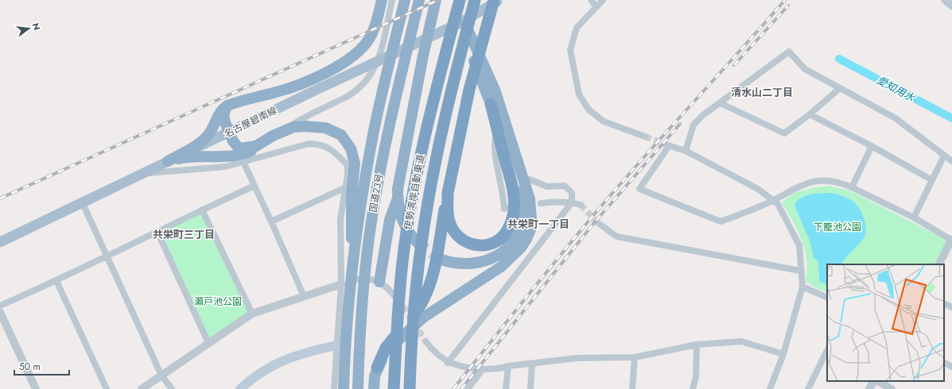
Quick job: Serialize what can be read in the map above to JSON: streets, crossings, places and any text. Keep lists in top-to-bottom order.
{
  "streets": {
    "highway": ["伊勢湾岸自動車道", "国道23号"],
    "main road": ["名古屋碧南線"]
  },
  "districts": ["清水山二丁目", "共栄町一丁目", "共栄町三丁目"],
  "water": ["愛知用水"],
  "parks": ["下籠池公園", "瀬戸池公園"],
  "scale_bar": "50 m",
  "north": "right"
}
